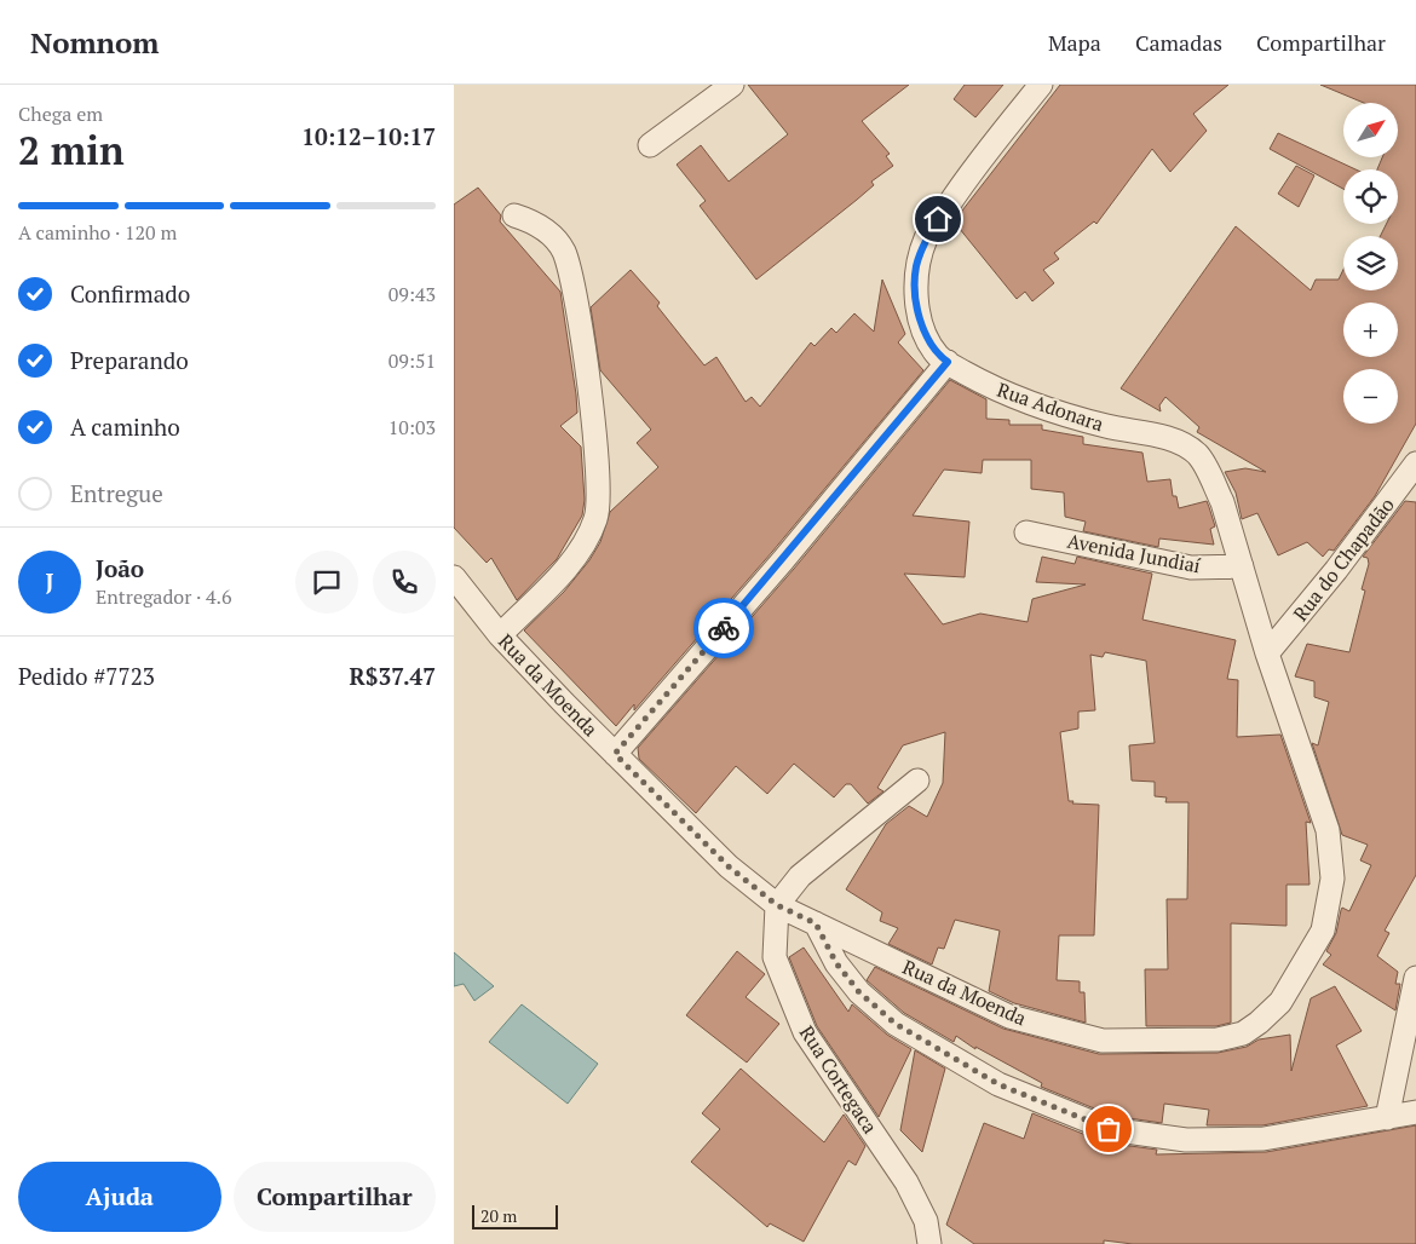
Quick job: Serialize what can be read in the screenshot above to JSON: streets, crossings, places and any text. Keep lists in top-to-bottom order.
{
  "streets": {
    "street": [
      "Rua Adonara",
      "Avenida Jundiaí",
      "Rua do Chapadão",
      "Rua da Moenda",
      "Rua Cortegaca"
    ]
  },
  "crossings": [
    ["Rua Adonara", "Avenida Jundiaí"],
    ["Rua Adonara", "Rua do Chapadão"],
    ["Rua Adonara", "Rua da Moenda"],
    ["Rua do Chapadão", "Rua da Moenda"],
    ["Rua da Moenda", "Rua Cortegaca"]
  ],
  "scale_bar": "20 m",
  "north": "top right",
  "page": {
    "header": "Nomnom",
    "nav": ["Mapa", "Camadas", "Compartilhar"],
    "heading": ["2 min", "Chega em", "10:12–10:17"],
    "panel": [
      "João",
      "Entregador · 4.6",
      "Pedido #7723",
      "R$37.47"
    ],
    "map_buttons": ["+", "−"],
    "bar": "A caminho · 120 m",
    "list": [
      ["Confirmado", "09:43"],
      ["Preparando", "09:51"],
      ["A caminho", "10:03"],
      "Entregue"
    ],
    "round": "J",
    "buttons": ["Ajuda", "Compartilhar"],
    "scale": "20 m"
  }
}
